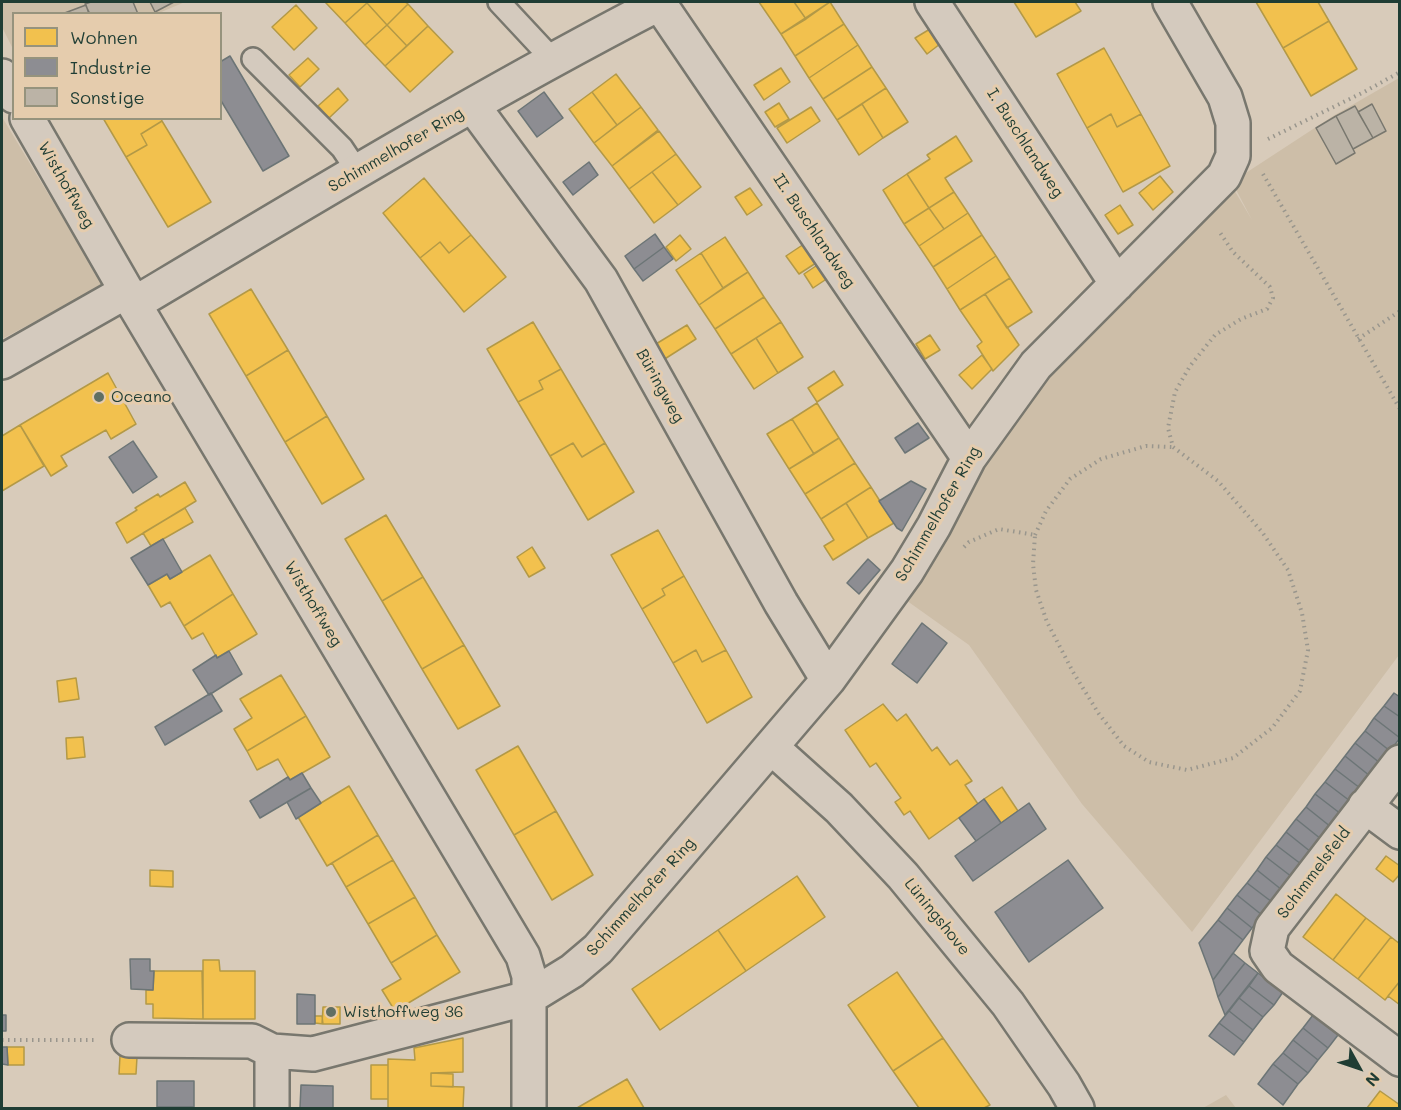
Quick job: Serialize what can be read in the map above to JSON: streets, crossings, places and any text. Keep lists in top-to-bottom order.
{
  "streets": {
    "street": [
      "I. Buschlandweg",
      "Schimmelhofer Ring",
      "Wisthoffweg",
      "II. Buschlandweg",
      "Büringweg",
      "Schimmelsfeld",
      "Lüningshove"
    ]
  },
  "crossings": [
    ["I. Buschlandweg", "Schimmelhofer Ring"],
    ["Schimmelhofer Ring", "Wisthoffweg"],
    ["Schimmelhofer Ring", "II. Buschlandweg"],
    ["Schimmelhofer Ring", "Büringweg"],
    ["Schimmelhofer Ring", "Lüningshove"]
  ],
  "places": ["Oceano", "Wisthoffweg 36"],
  "legend": ["Wohnen", "Industrie", "Sonstige"],
  "north": "bottom right"
}
